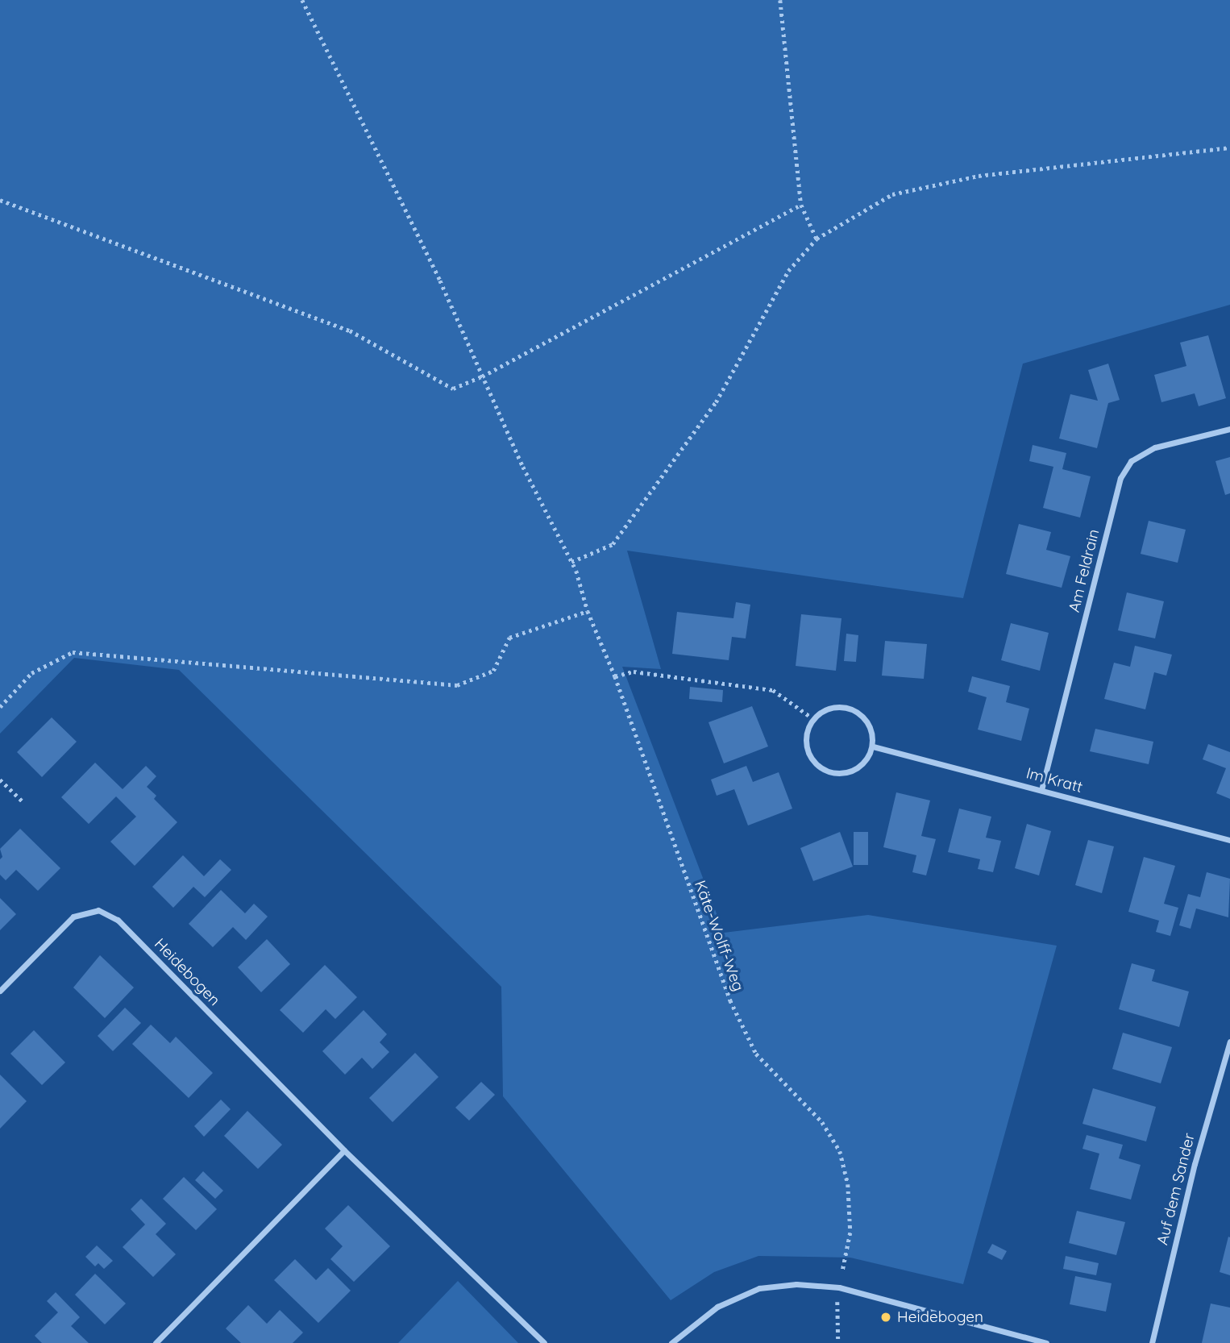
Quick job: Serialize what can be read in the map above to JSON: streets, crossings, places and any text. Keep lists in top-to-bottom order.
{
  "streets": {
    "street": [
      "Am Feldrain",
      "Im Kratt",
      "Heidebogen",
      "Auf dem Sander"
    ],
    "path": ["Käte-Wolff-Weg"]
  },
  "crossings": [
    ["Am Feldrain", "Im Kratt"]
  ],
  "places": ["Heidebogen"]
}
